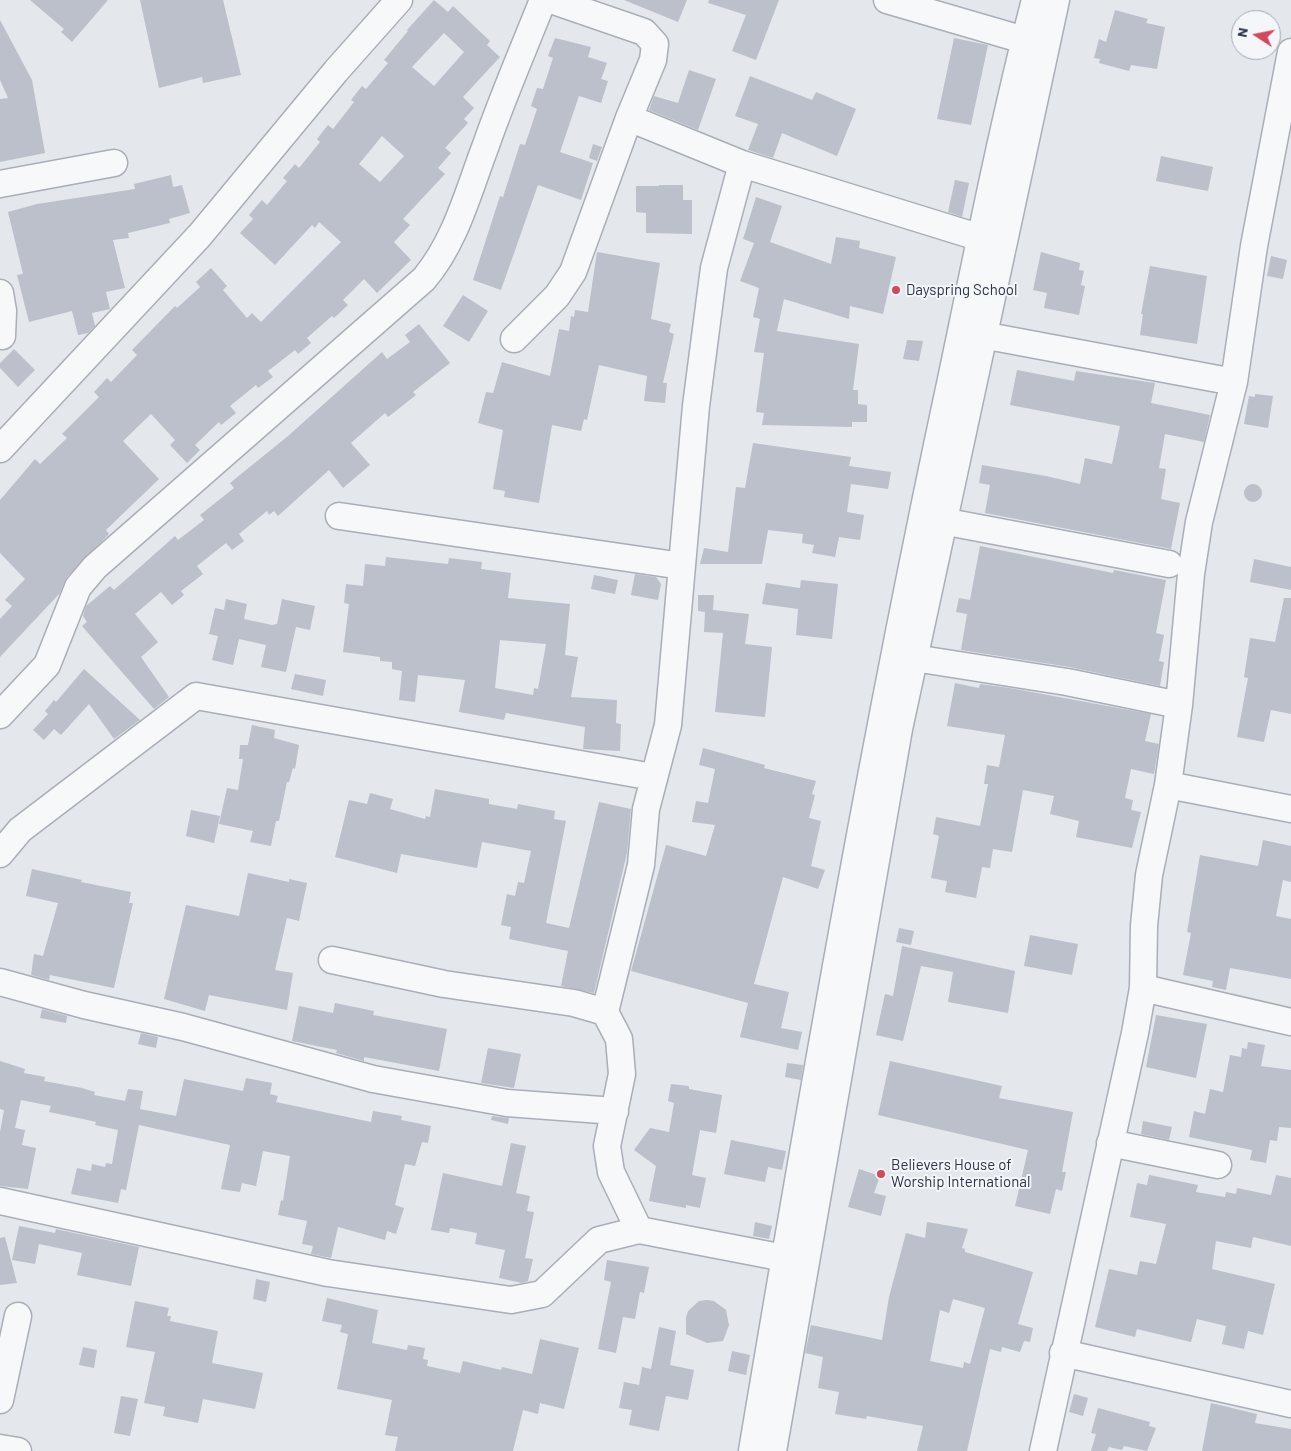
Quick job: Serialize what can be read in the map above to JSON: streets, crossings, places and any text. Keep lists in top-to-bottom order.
{
  "places": ["Dayspring School", "Believers House of Worship International"],
  "north": "left"
}
